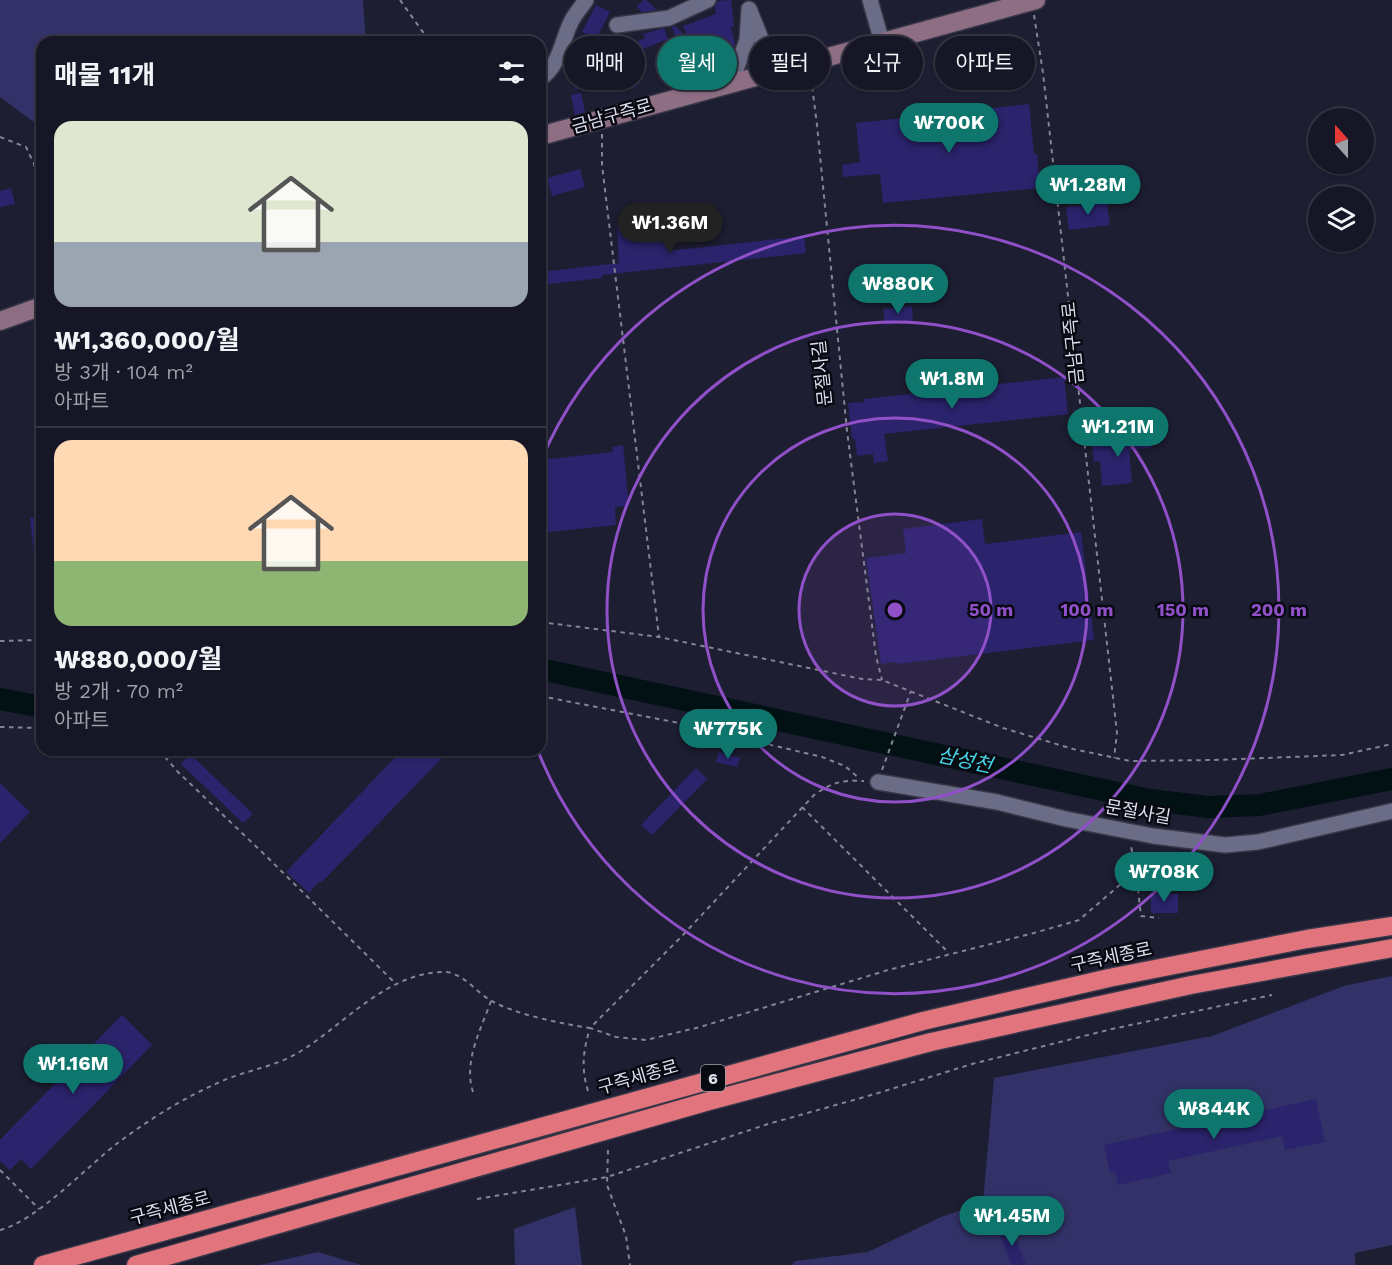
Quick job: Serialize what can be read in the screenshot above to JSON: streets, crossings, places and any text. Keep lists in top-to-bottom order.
{
  "streets": {
    "highway": ["구즉세종로", "6"],
    "main road": ["금남구즉로"],
    "street": ["문절사길"]
  },
  "water": ["삼성천"],
  "north": "top",
  "page": {
    "chip": [
      "매매",
      "월세",
      "필터",
      "신규",
      "아파트"
    ],
    "heading": "매물 11개",
    "price": [
      "₩700K",
      "₩1.28M",
      "₩1.36M",
      "₩880K",
      "₩1.8M",
      "₩1.21M",
      "₩775K",
      "₩708K",
      "₩1.16M",
      "₩844K",
      "₩1.45M"
    ],
    "list": [
      {
        "name": "₩1,360,000/월",
        "note": "방 3개 · 104 m² · 아파트"
      },
      {
        "name": "₩880,000/월",
        "note": "방 2개 · 70 m² · 아파트"
      }
    ]
  },
  "rings": [
    "50 m",
    "100 m",
    "150 m",
    "200 m"
  ]
}
